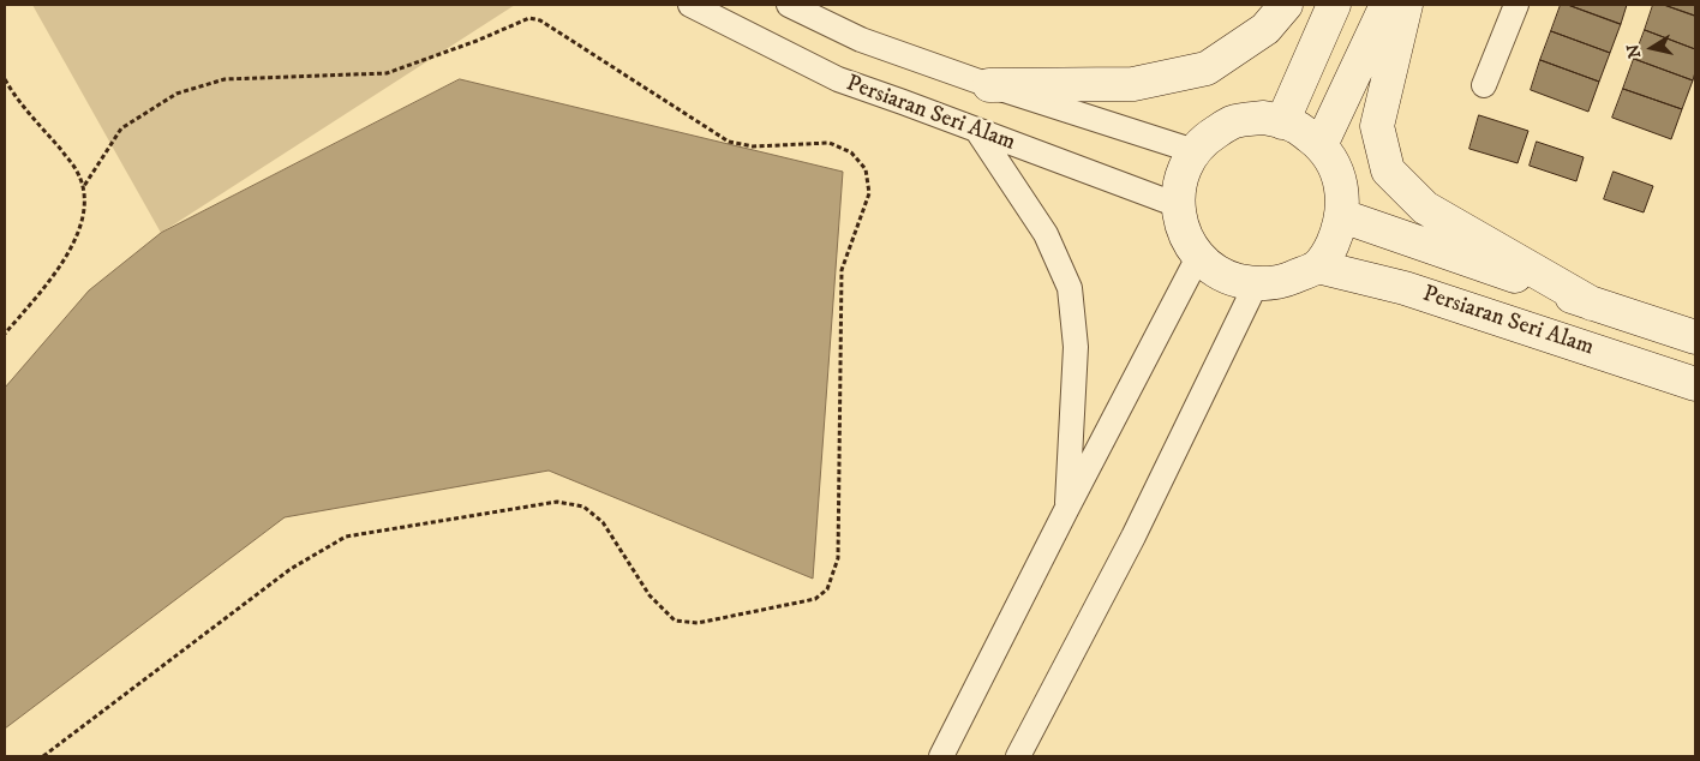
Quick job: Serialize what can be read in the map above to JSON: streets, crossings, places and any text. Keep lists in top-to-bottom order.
{
  "streets": {
    "street": ["Persiaran Seri Alam"]
  },
  "north": "left"
}
